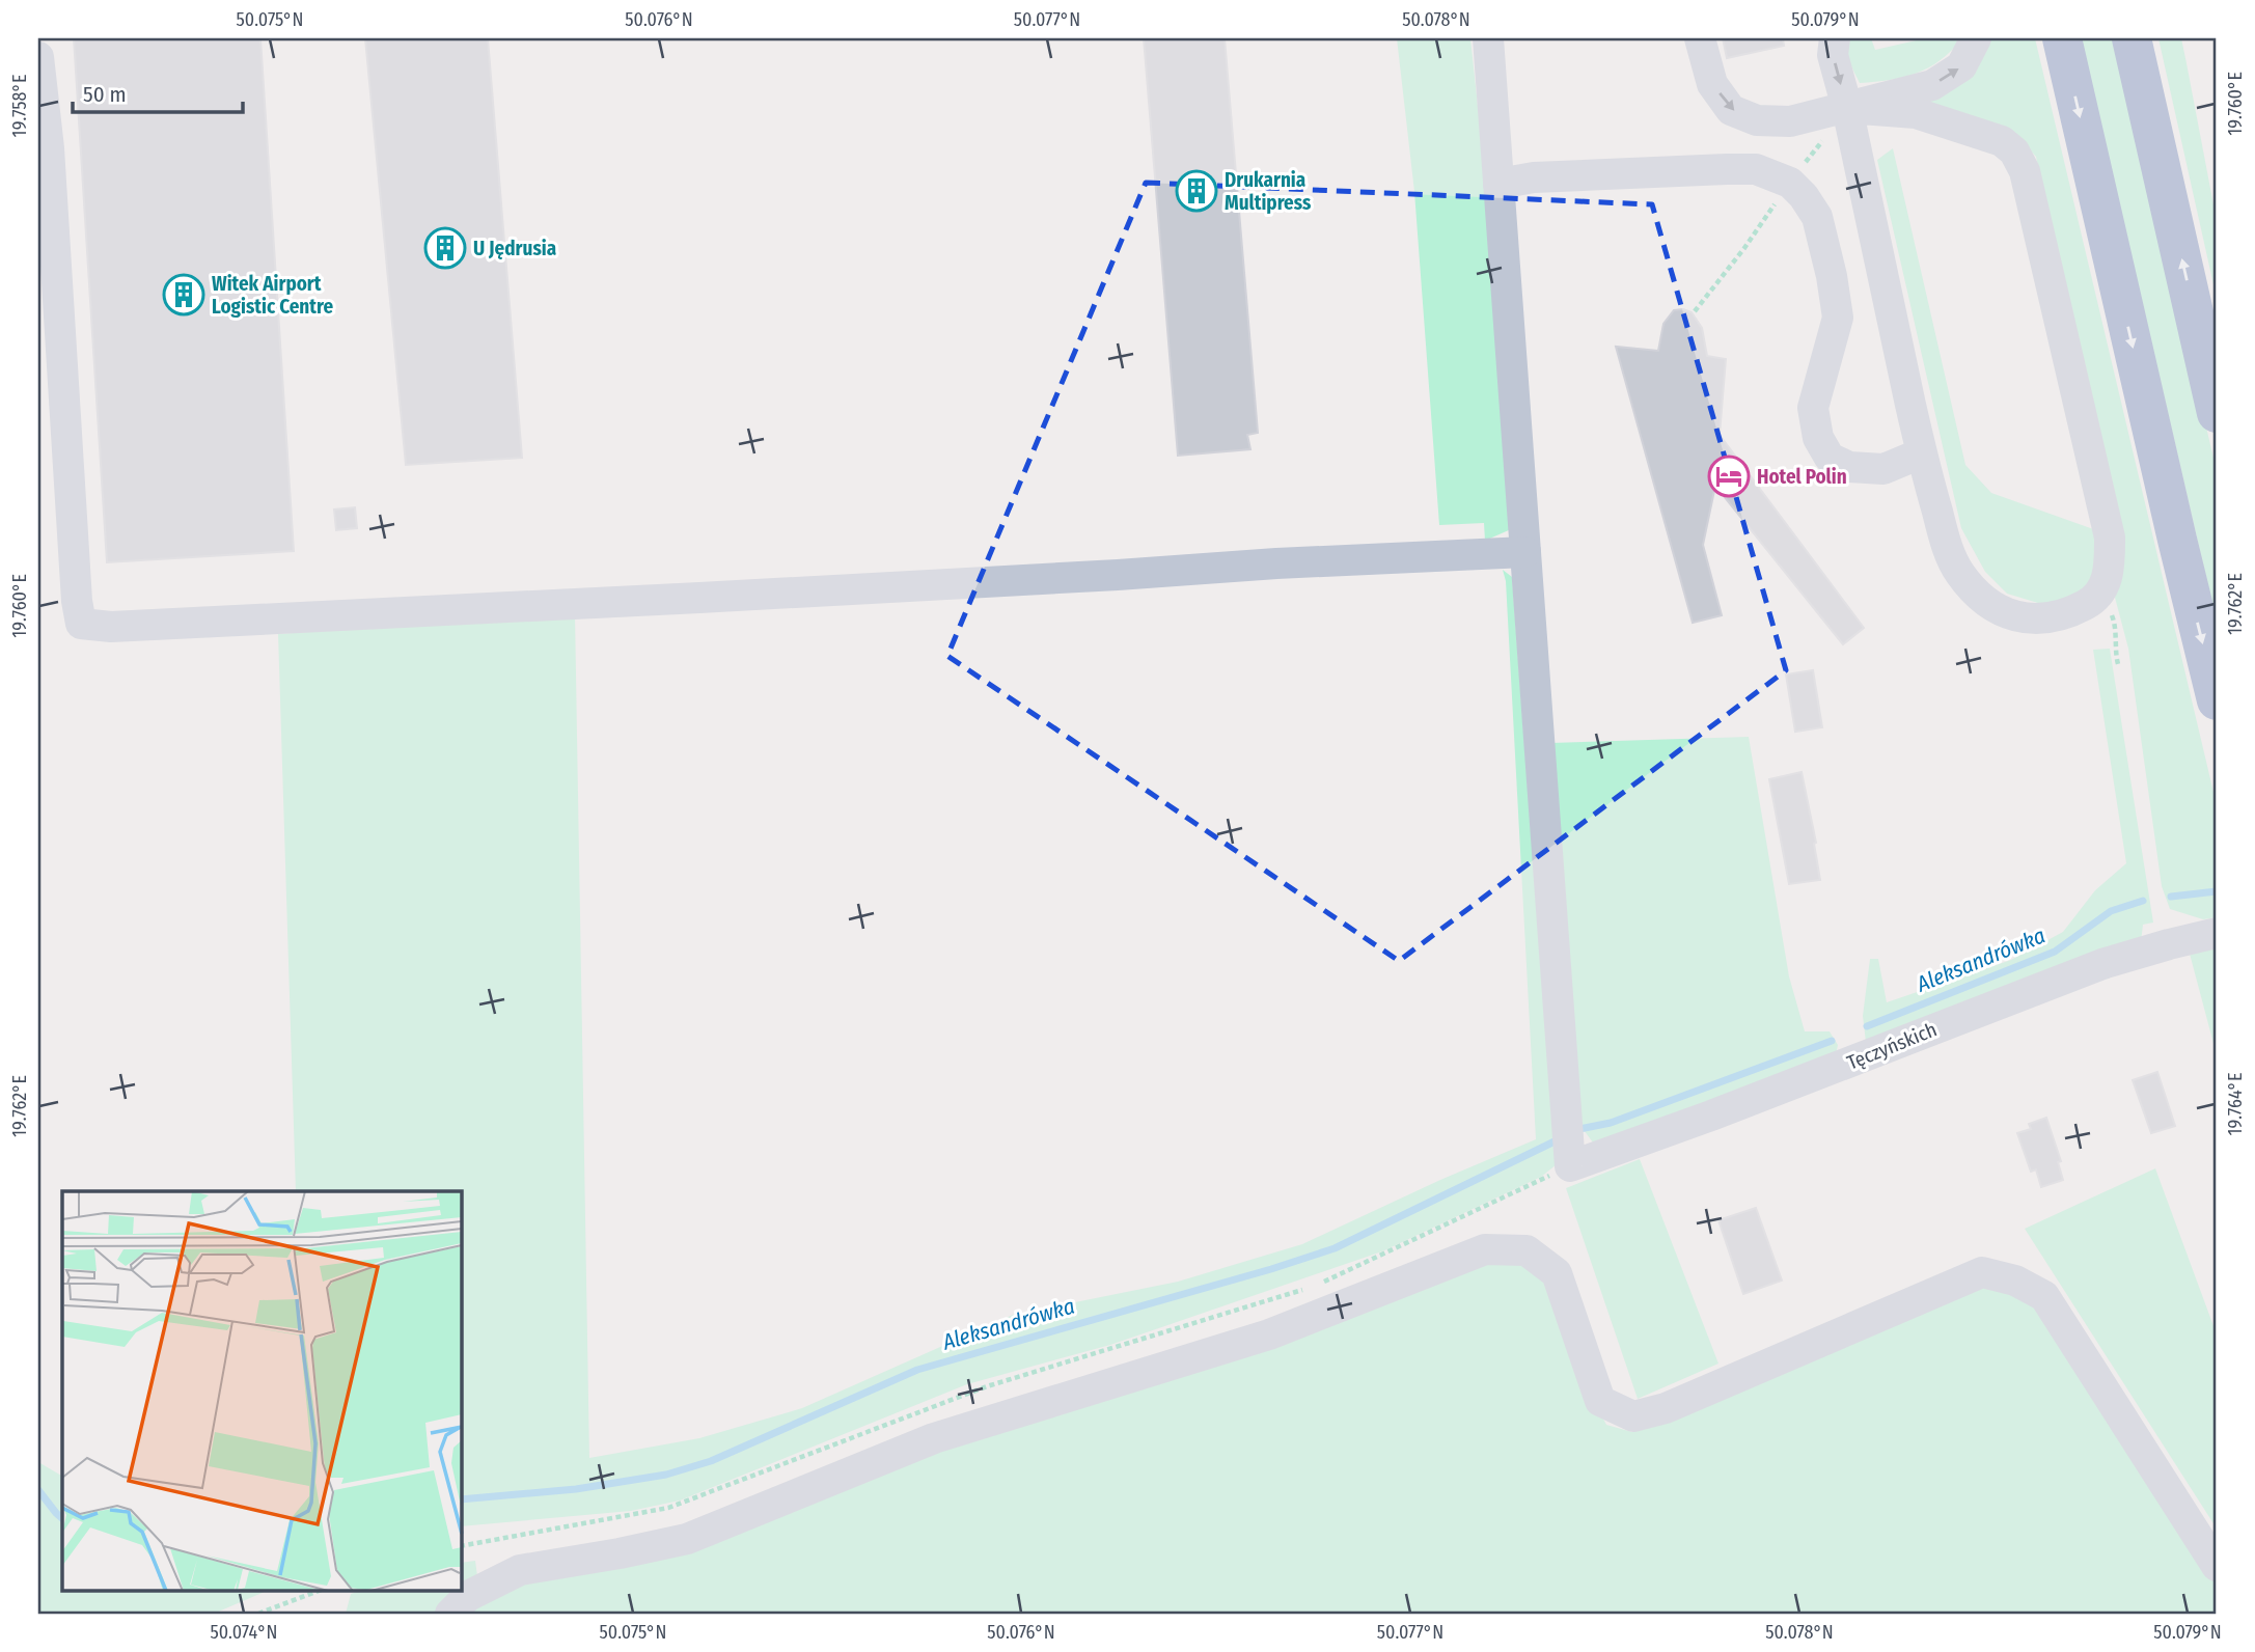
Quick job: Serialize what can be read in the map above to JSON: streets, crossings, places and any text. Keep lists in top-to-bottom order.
{
  "streets": {
    "street": ["Tęczyńskich"]
  },
  "water": ["Aleksandrówka"],
  "places": {
    "building": ["Drukarnia Multipress", "U Jędrusia", "Witek Airport Logistic Centre"],
    "hotel": ["Hotel Polin"]
  },
  "scale_bar": "50 m",
  "coordinates": [
    "50.075°N",
    "50.076°N",
    "50.077°N",
    "50.078°N",
    "50.079°N",
    "19.760°E",
    "19.758°E",
    "19.762°E",
    "19.764°E",
    "50.074°N"
  ]
}
